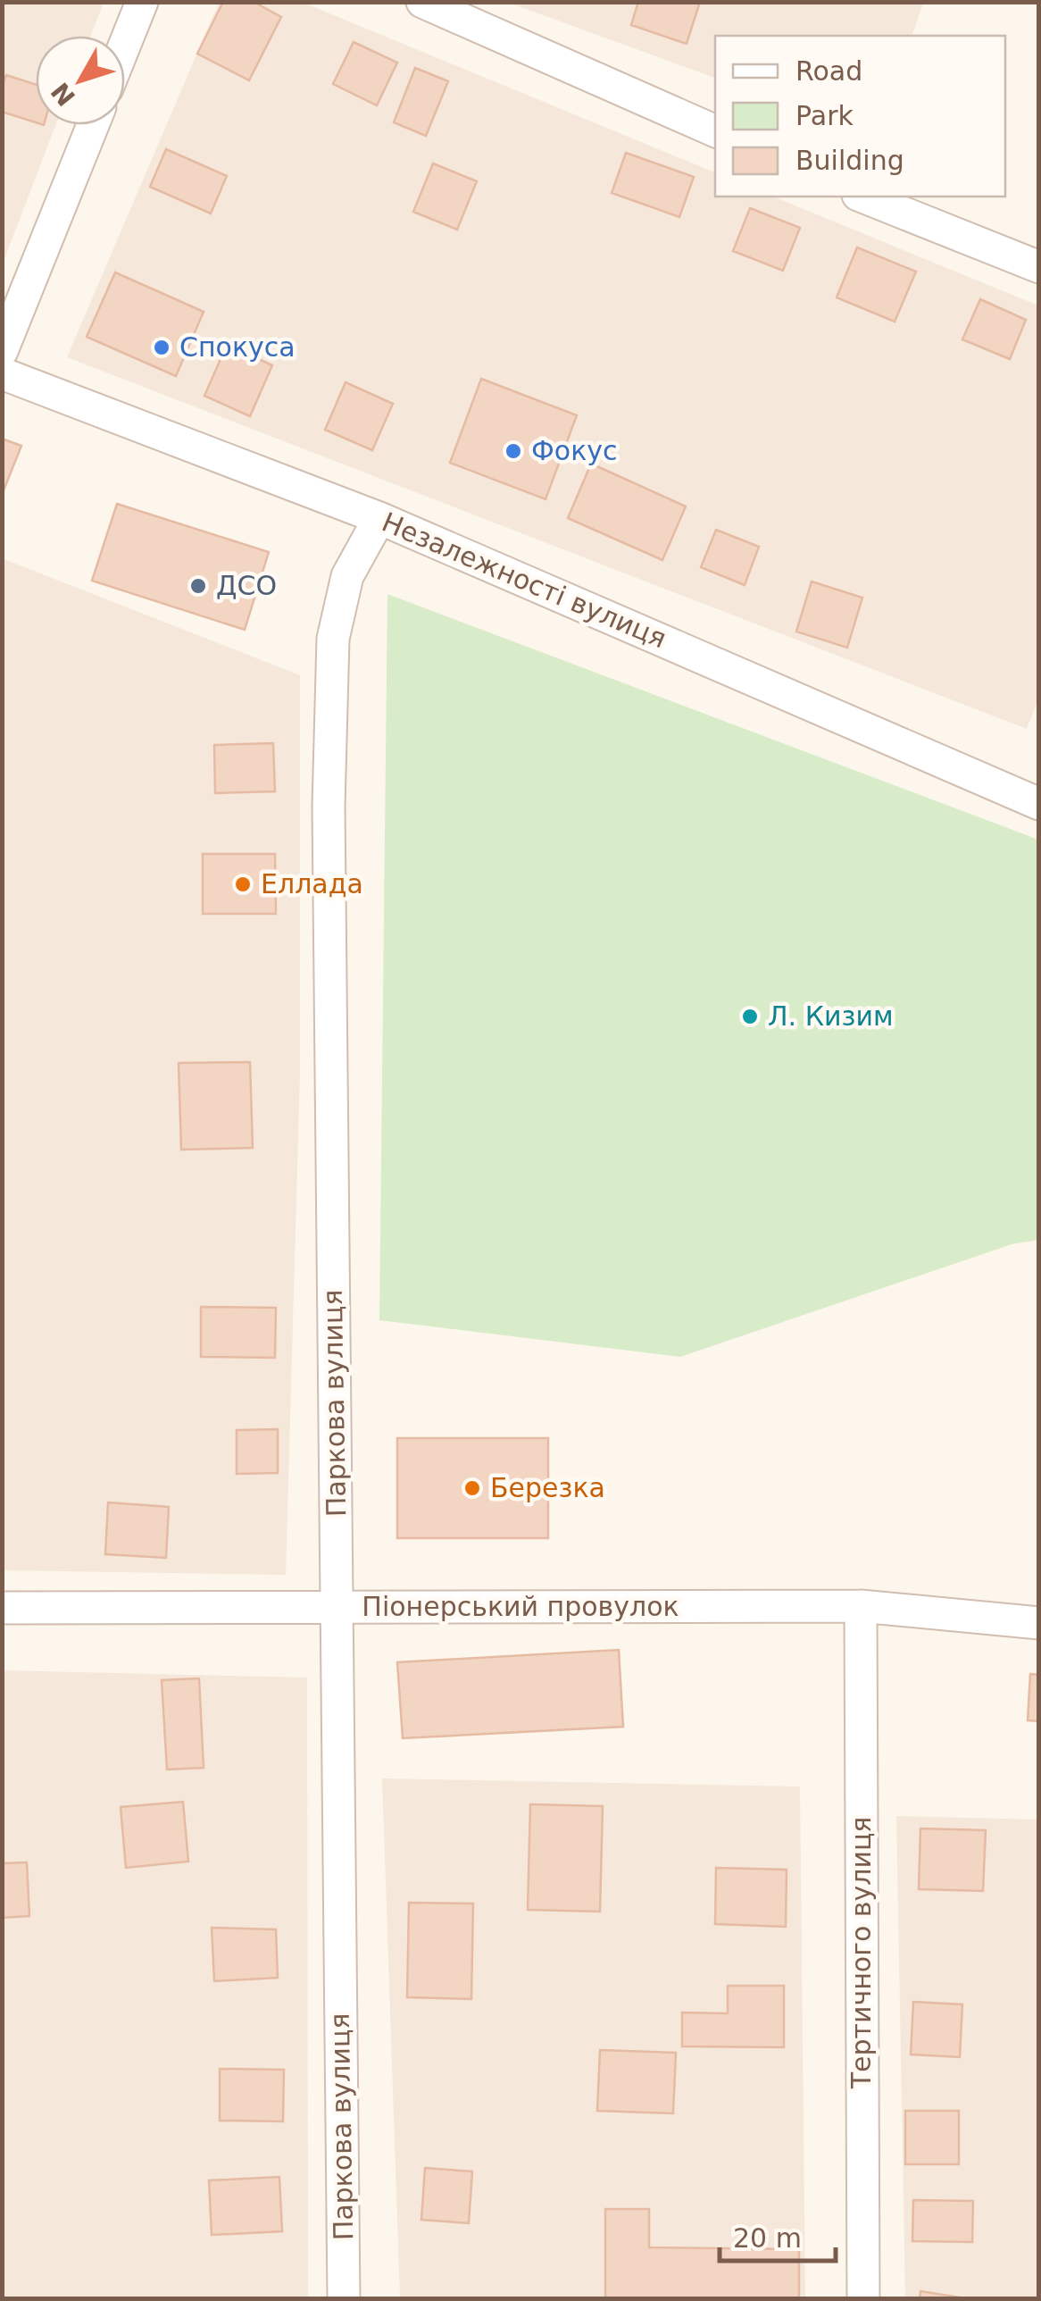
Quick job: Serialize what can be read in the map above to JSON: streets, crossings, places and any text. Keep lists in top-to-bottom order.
{
  "streets": {
    "street": [
      "Незалежності вулиця",
      "Паркова вулиця",
      "Піонерський провулок",
      "Тертичного вулиця"
    ]
  },
  "crossings": [
    ["Незалежності вулиця", "Паркова вулиця"],
    ["Паркова вулиця", "Піонерський провулок"],
    ["Піонерський провулок", "Тертичного вулиця"]
  ],
  "places": [
    "Спокуса",
    "Фокус",
    "ДСО",
    "Еллада",
    "Л. Кизим",
    "Березка"
  ],
  "legend": ["Road", "Park", "Building"],
  "scale_bar": "20 m",
  "north": "bottom left"
}
